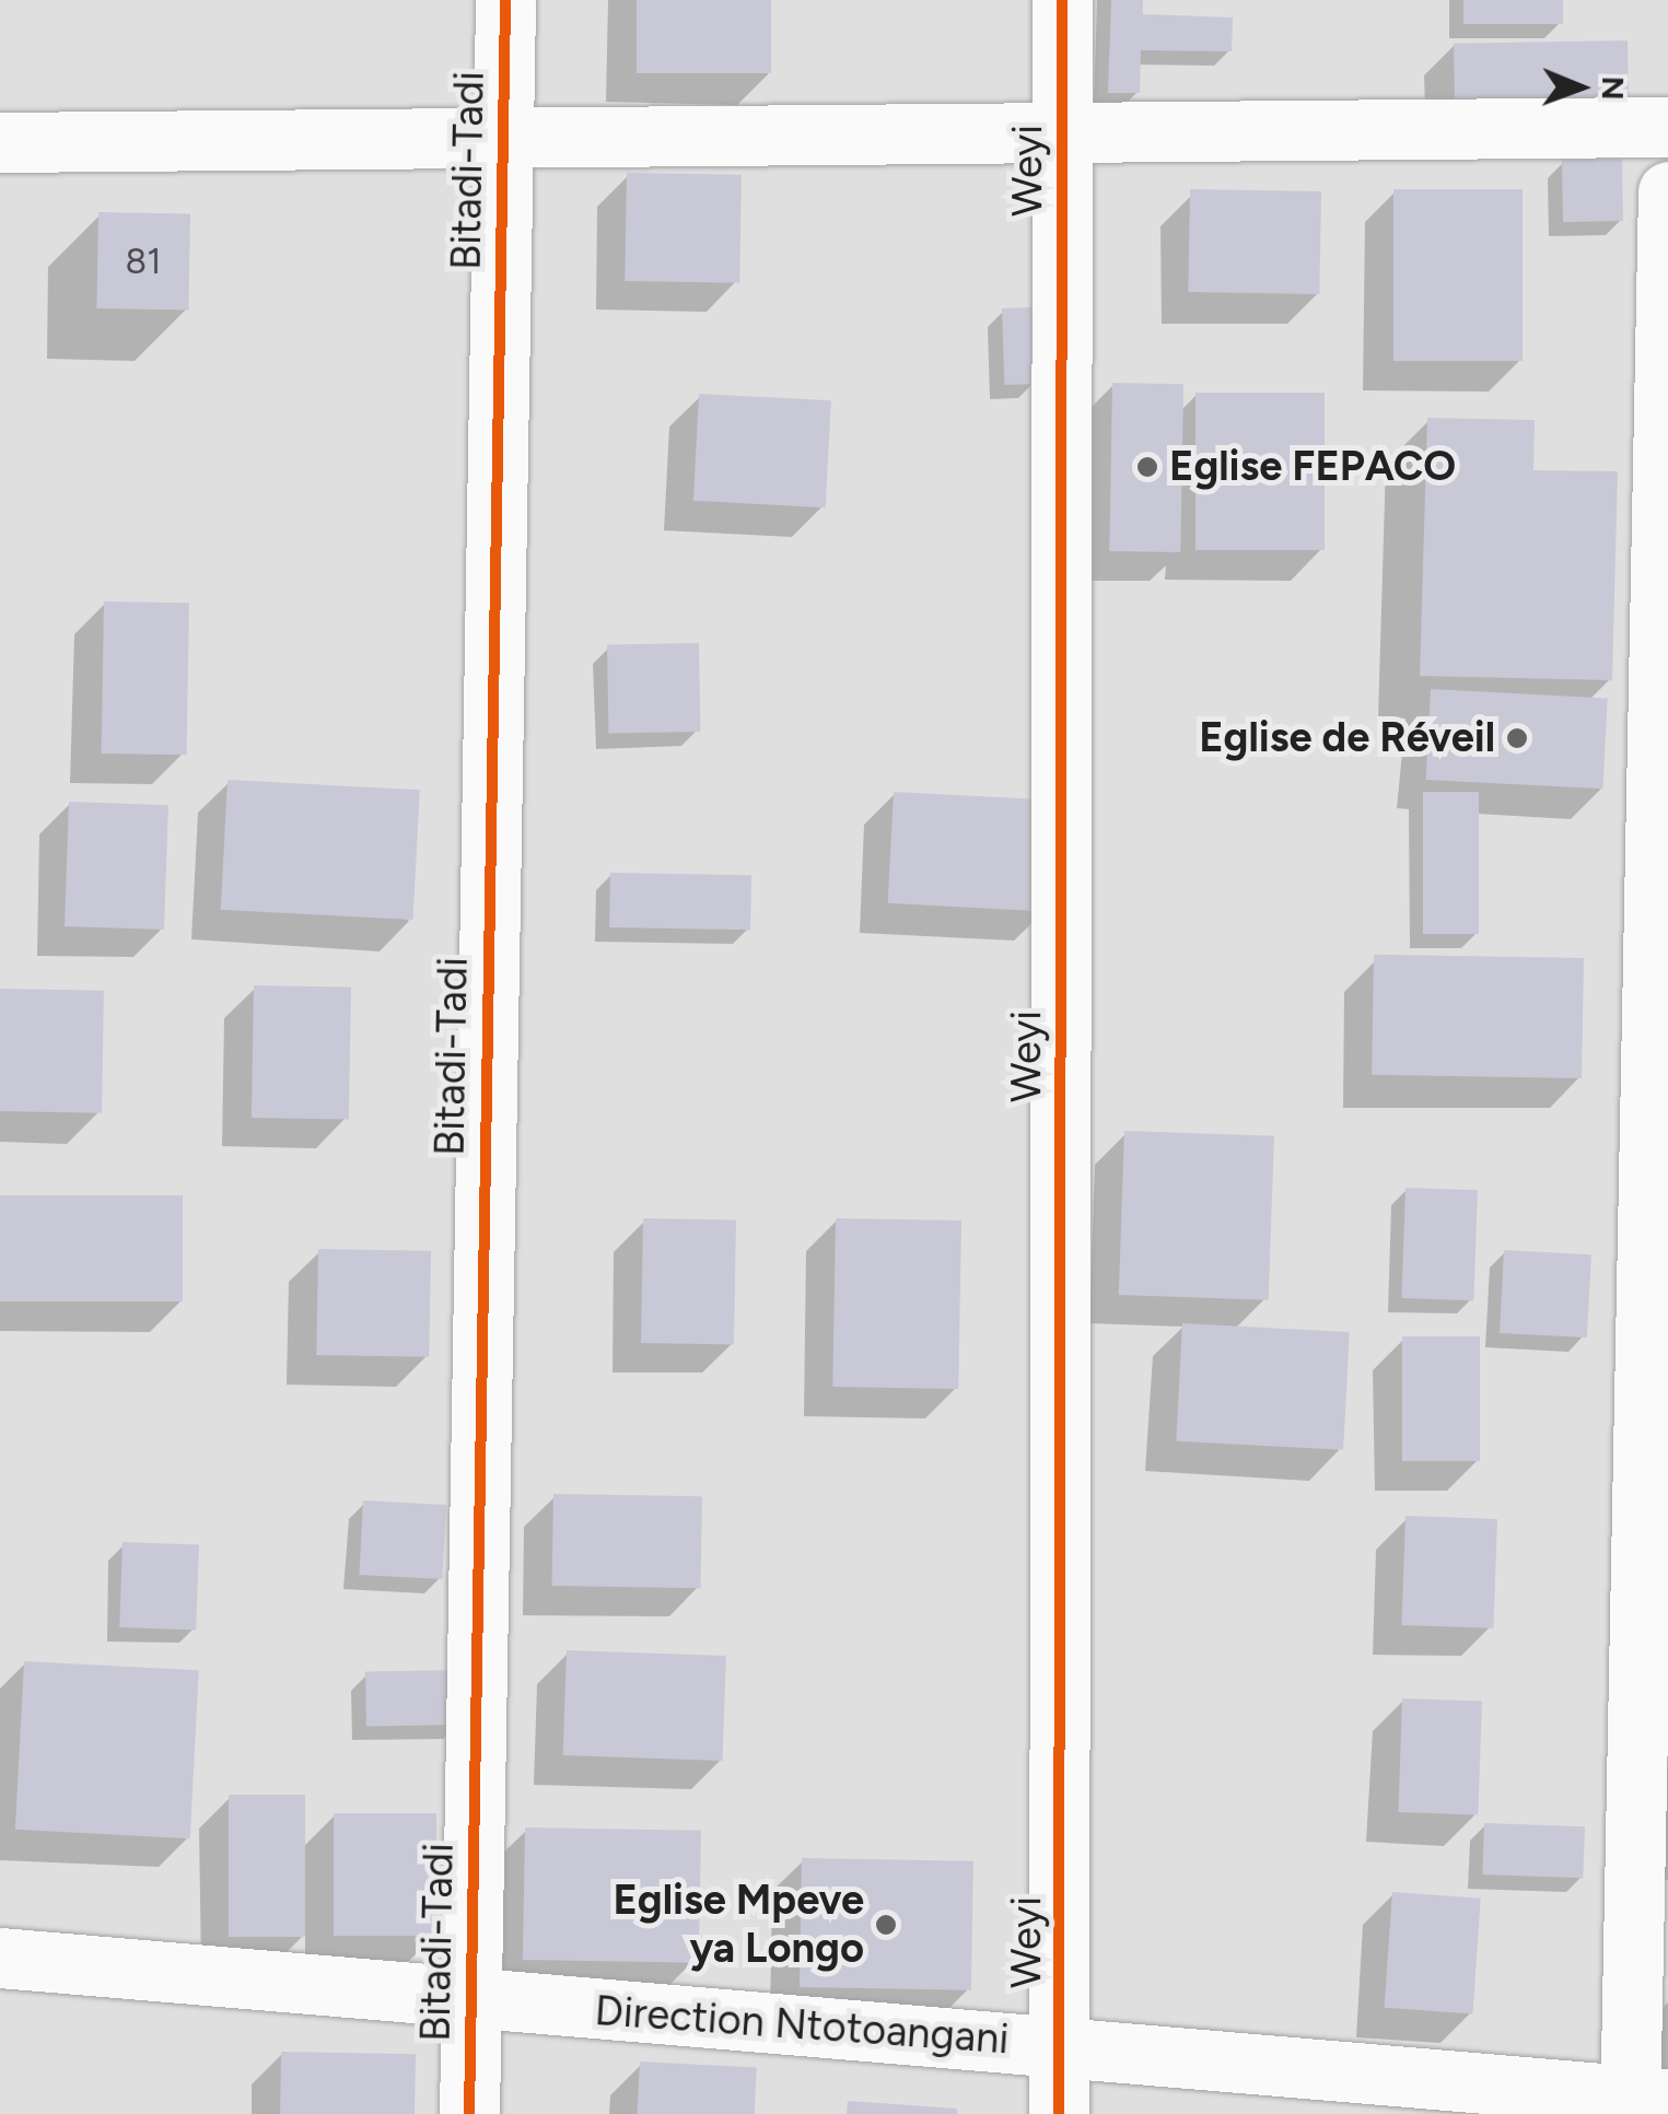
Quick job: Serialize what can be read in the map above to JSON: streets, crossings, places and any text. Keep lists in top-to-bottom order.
{
  "streets": {
    "street": ["Bitadi-Tadi", "Weyi", "Direction Ntotoangani"]
  },
  "crossings": [
    ["Bitadi-Tadi", "Direction Ntotoangani"],
    ["Weyi", "Direction Ntotoangani"]
  ],
  "places": ["Eglise FEPACO", "Eglise de Réveil", "Eglise Mpeve ya Longo"],
  "house_numbers": ["81"],
  "north": "right"
}
